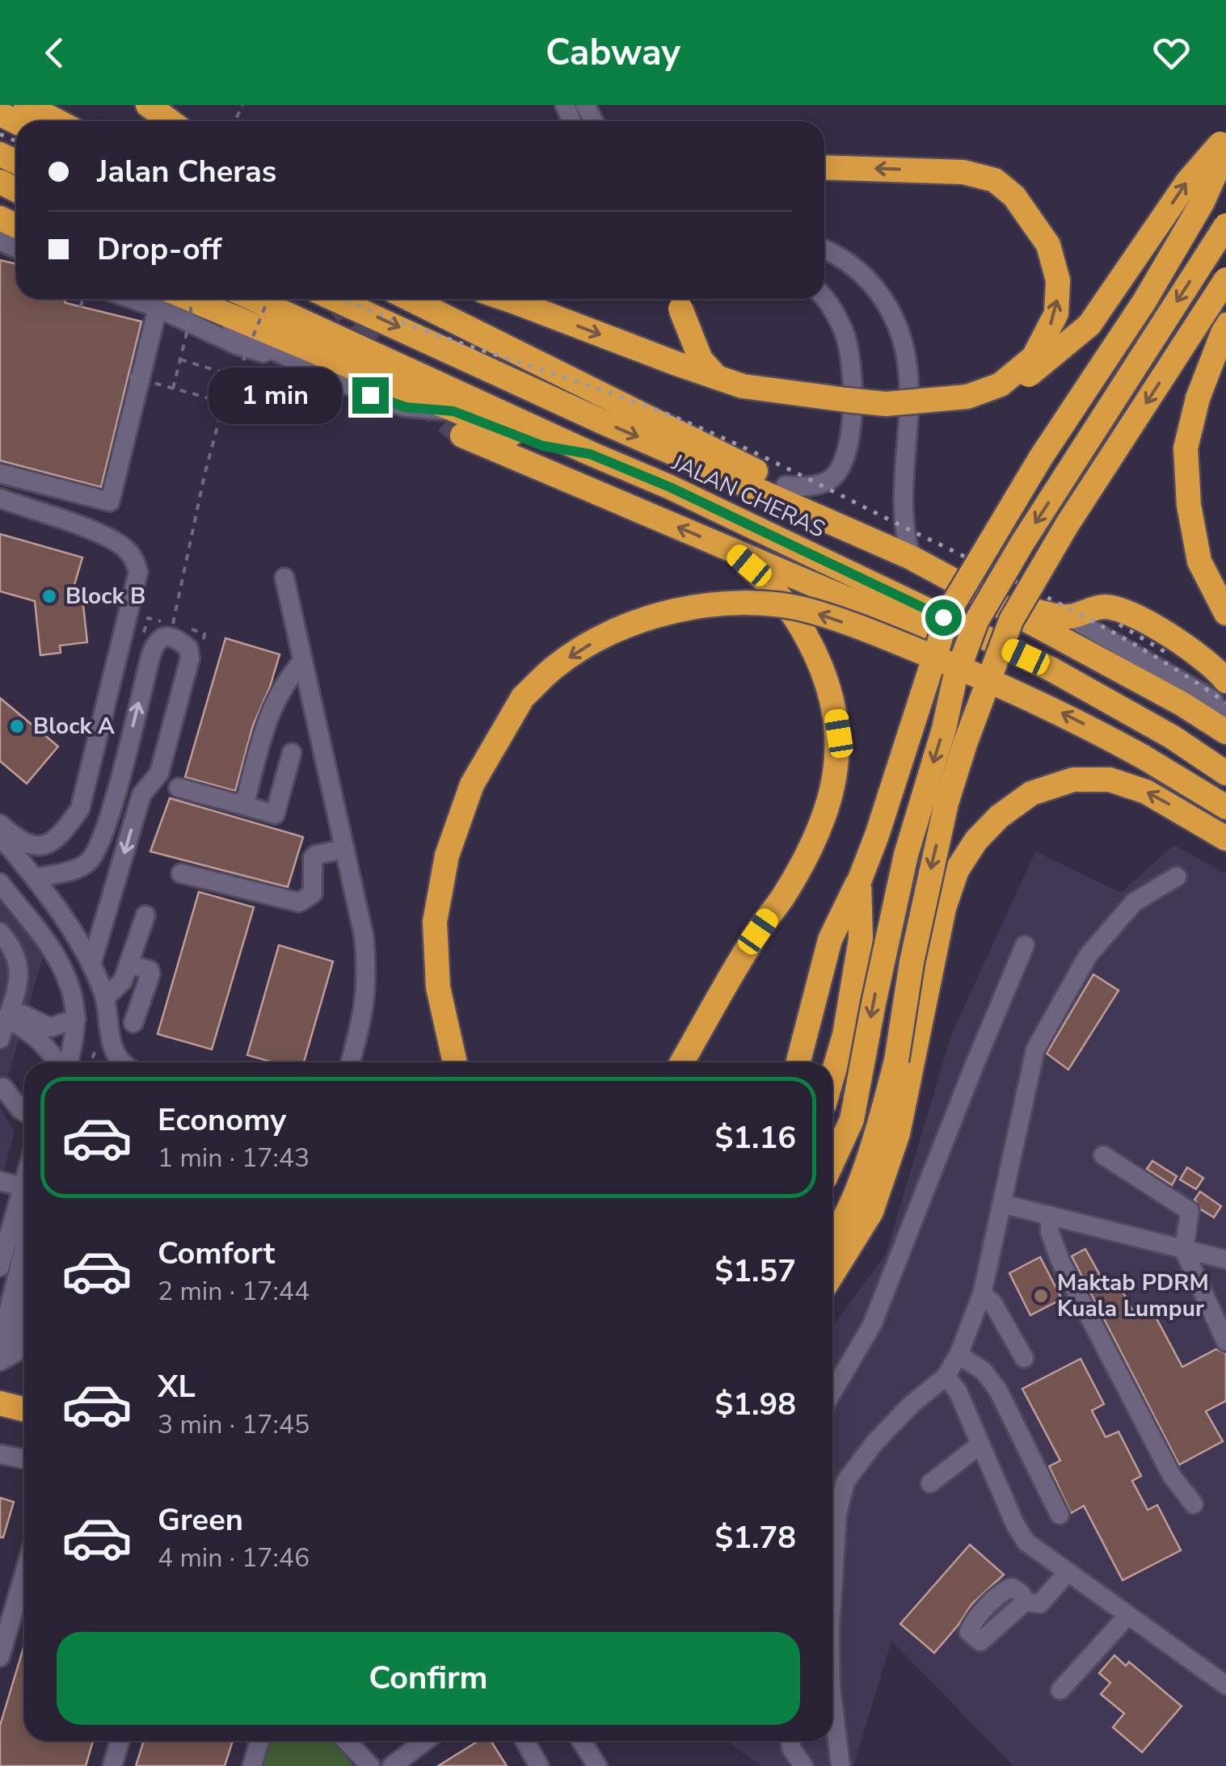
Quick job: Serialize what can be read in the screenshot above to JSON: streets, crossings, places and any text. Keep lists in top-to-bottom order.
{
  "streets": {
    "highway": ["JALAN CHERAS"]
  },
  "places": ["Block B", "Block A", "Maktab PDRM Kuala Lumpur"],
  "page": {
    "header": "Cabway",
    "banner": ["Jalan Cheras", "Drop-off"],
    "bubble": "1 min",
    "list": [
      {
        "name": "Economy",
        "note": "1 min · 17:43",
        "value": "$1.16"
      },
      {
        "name": "Comfort",
        "note": "2 min · 17:44",
        "value": "$1.57"
      },
      {
        "name": "XL",
        "note": "3 min · 17:45",
        "value": "$1.98"
      },
      {
        "name": "Green",
        "note": "4 min · 17:46",
        "value": "$1.78"
      }
    ],
    "buttons": "Confirm"
  }
}
